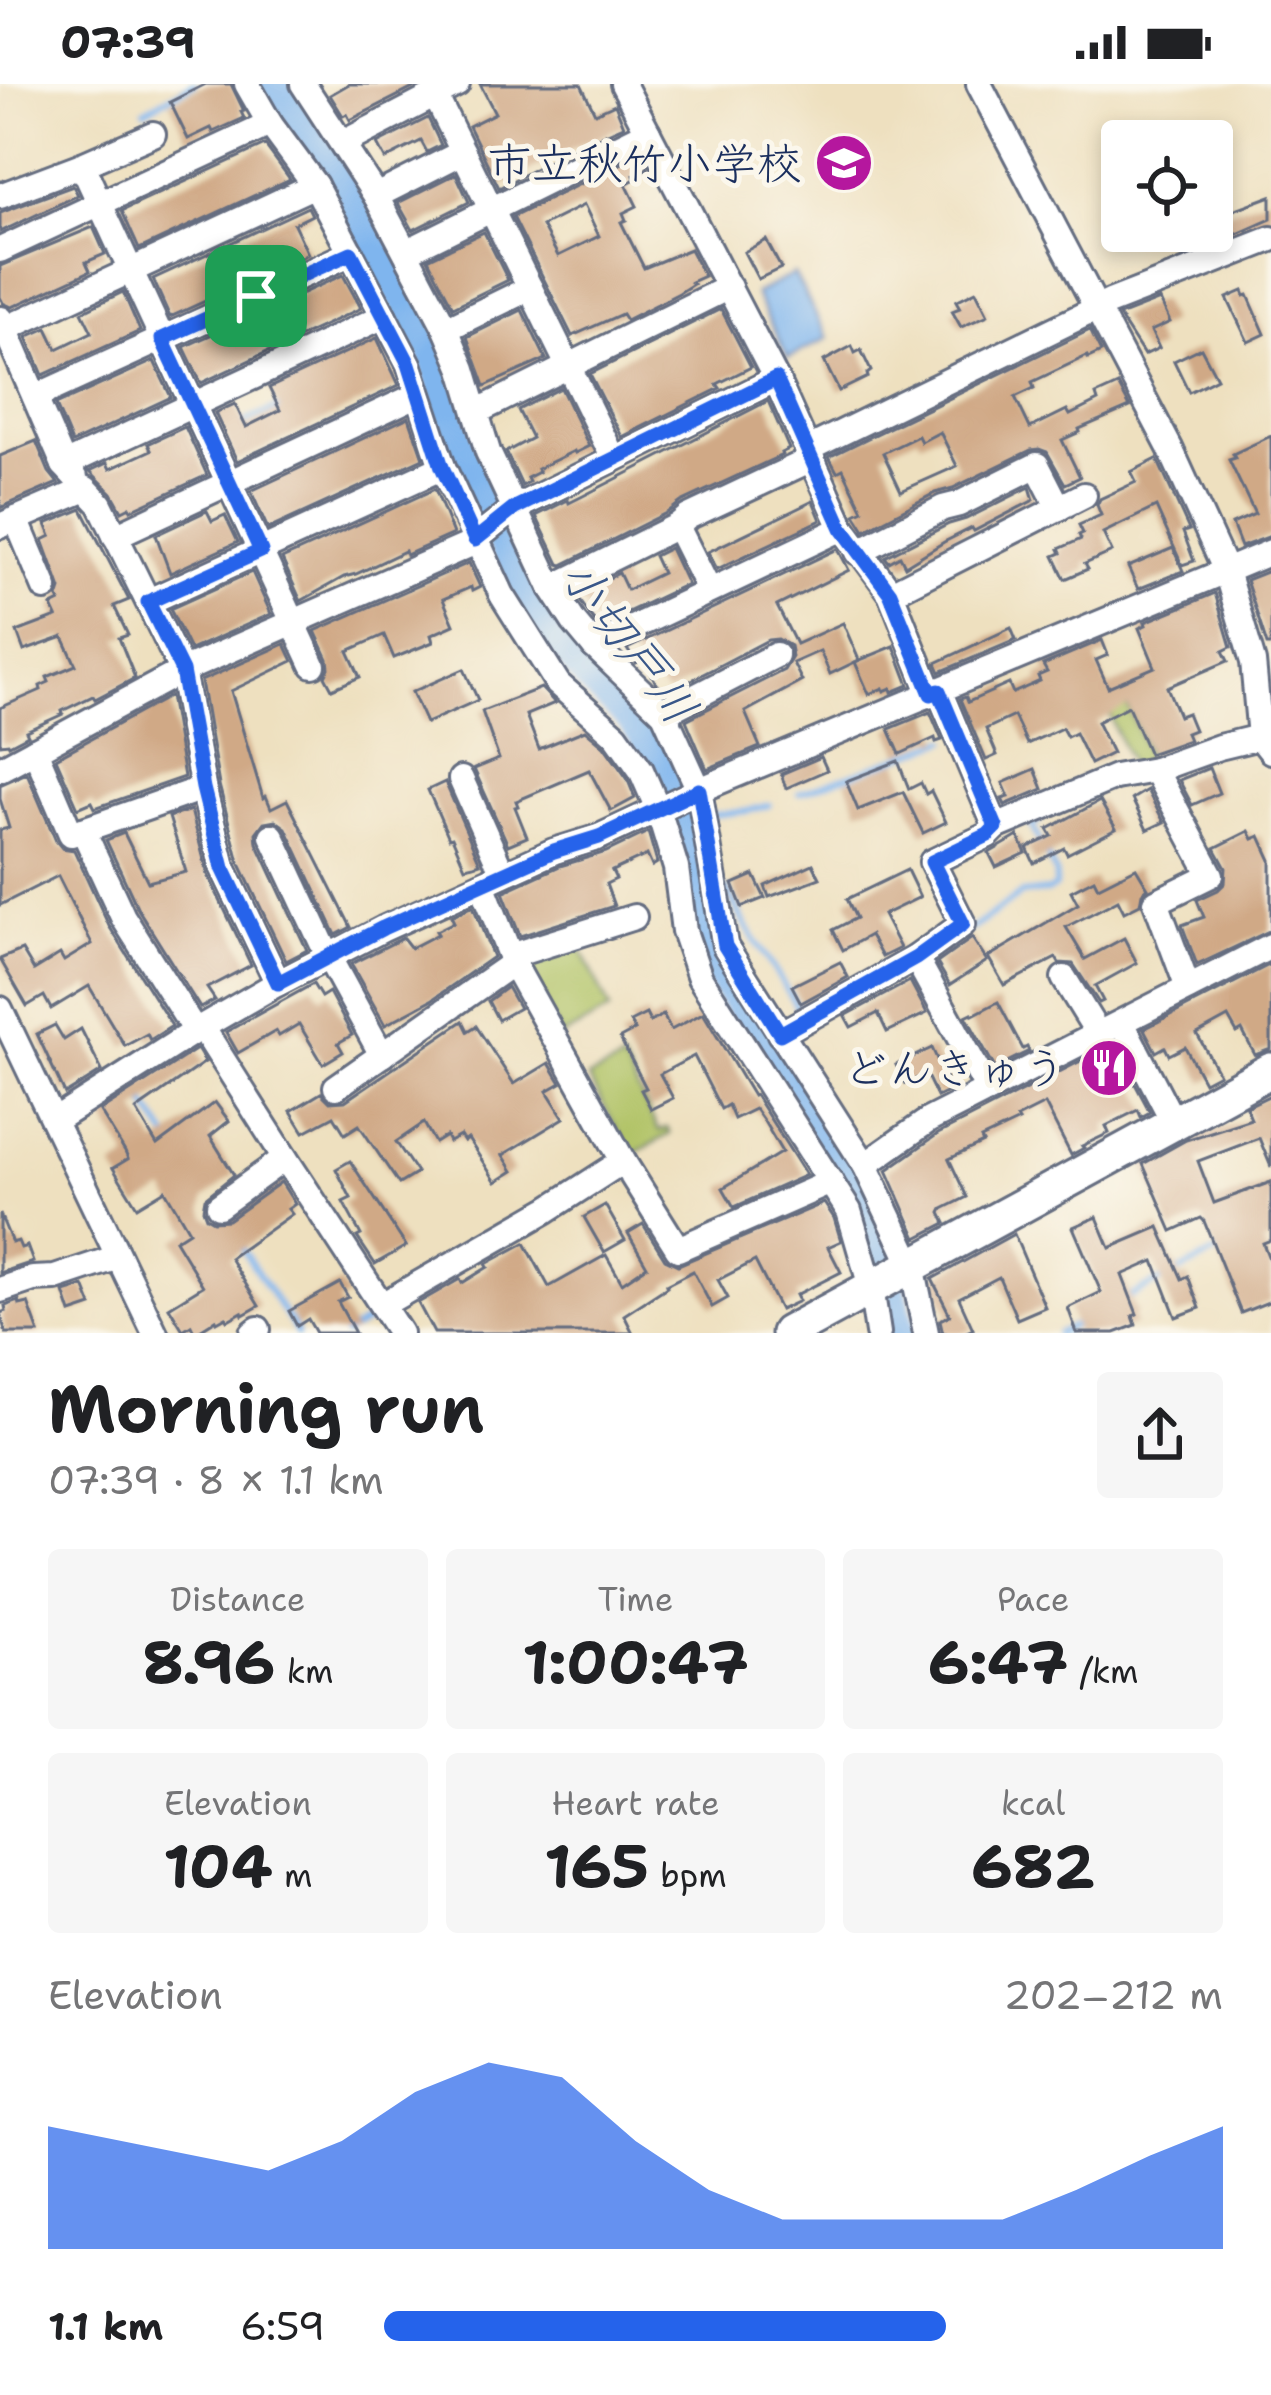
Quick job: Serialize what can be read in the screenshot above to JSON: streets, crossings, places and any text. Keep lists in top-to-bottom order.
{
  "water": ["小切戸川"],
  "places": {
    "school or university": ["市立秋竹小学校"],
    "restaurant": ["どんきゅう"]
  },
  "page": {
    "status": "07:39",
    "heading": ["Morning run", "07:39 · 8 × 1.1 km"],
    "stats": [
      ["Distance", "8.96 km"],
      ["Time", "1:00:47"],
      ["Pace", "6:47 /km"],
      ["Elevation", "104 m"],
      ["Heart rate", "165 bpm"],
      ["kcal", "682"]
    ],
    "chart": ["Elevation", "202–212 m"],
    "list": [
      {
        "name": "1.1 km",
        "note": "6:59"
      }
    ]
  }
}
